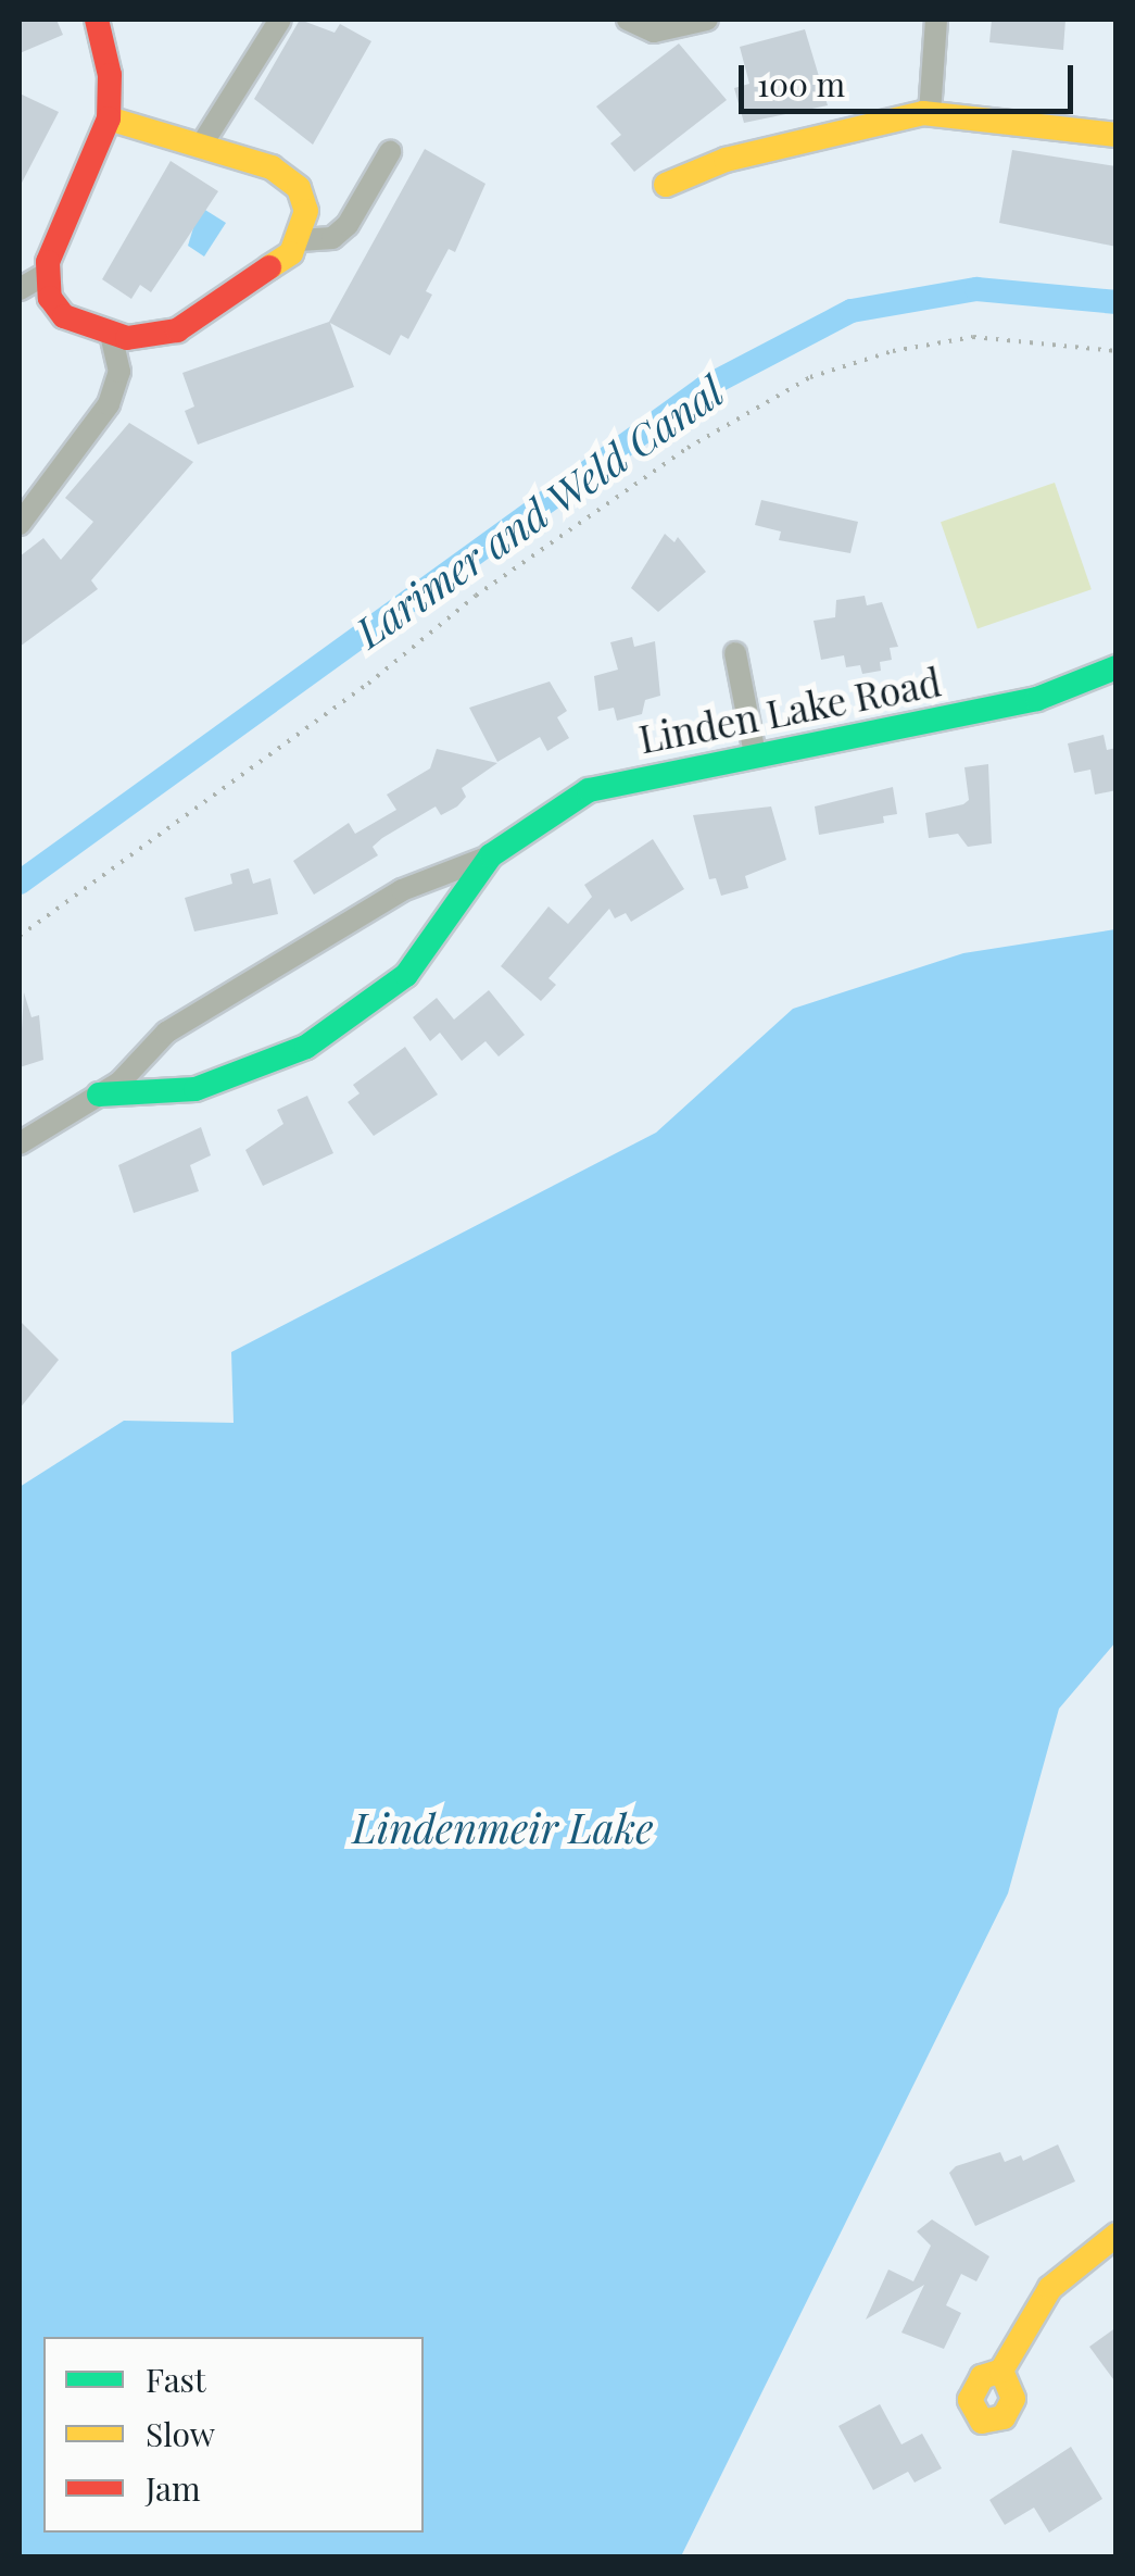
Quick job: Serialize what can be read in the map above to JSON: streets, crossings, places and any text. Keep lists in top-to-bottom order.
{
  "streets": {
    "street": ["Linden Lake Road"]
  },
  "water": ["Larimer and Weld Canal", "Lindenmeir Lake"],
  "legend": ["Fast", "Slow", "Jam"],
  "scale_bar": "100 m"
}
